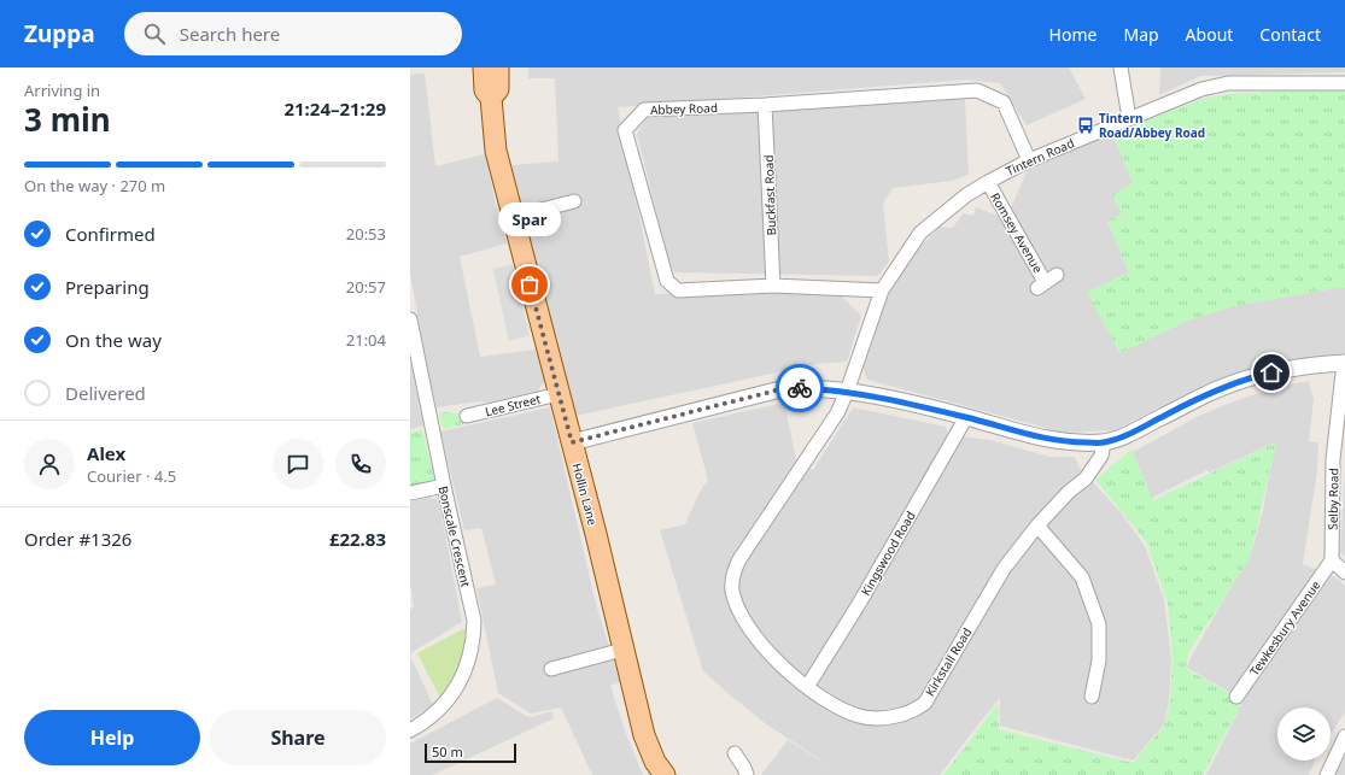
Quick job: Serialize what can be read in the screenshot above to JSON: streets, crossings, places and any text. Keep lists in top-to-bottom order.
{
  "streets": {
    "main road": ["Hollin Lane"],
    "street": [
      "Abbey Road",
      "Tintern Road",
      "Buckfast Road",
      "Romsey Avenue",
      "Lee Street",
      "Selby Road",
      "Bonscale Crescent",
      "Kingswood Road",
      "Tewkesbury Avenue",
      "Kirkstall Road"
    ]
  },
  "crossings": [
    ["Abbey Road", "Tintern Road"],
    ["Abbey Road", "Buckfast Road"],
    ["Tintern Road", "Romsey Avenue"],
    ["Tintern Road", "Kirkstall Road"],
    ["Lee Street", "Hollin Lane"],
    ["Selby Road", "Tewkesbury Avenue"],
    ["Kingswood Road", "Kirkstall Road"]
  ],
  "places": {
    "bus stop": ["Tintern Road/Abbey Road"],
    "other": ["Spar"]
  },
  "scale_bar": "50 m",
  "page": {
    "header": "Zuppa",
    "search": "Search here",
    "nav": [
      "Home",
      "Map",
      "About",
      "Contact"
    ],
    "heading": ["3 min", "Arriving in", "21:24–21:29"],
    "panel": [
      "Alex",
      "Courier · 4.5",
      "Order #1326",
      "£22.83"
    ],
    "bar": "On the way · 270 m",
    "bubble": "Spar",
    "list": [
      ["Confirmed", "20:53"],
      ["Preparing", "20:57"],
      ["On the way", "21:04"],
      "Delivered"
    ],
    "buttons": ["Help", "Share"],
    "scale": "50 m"
  }
}
